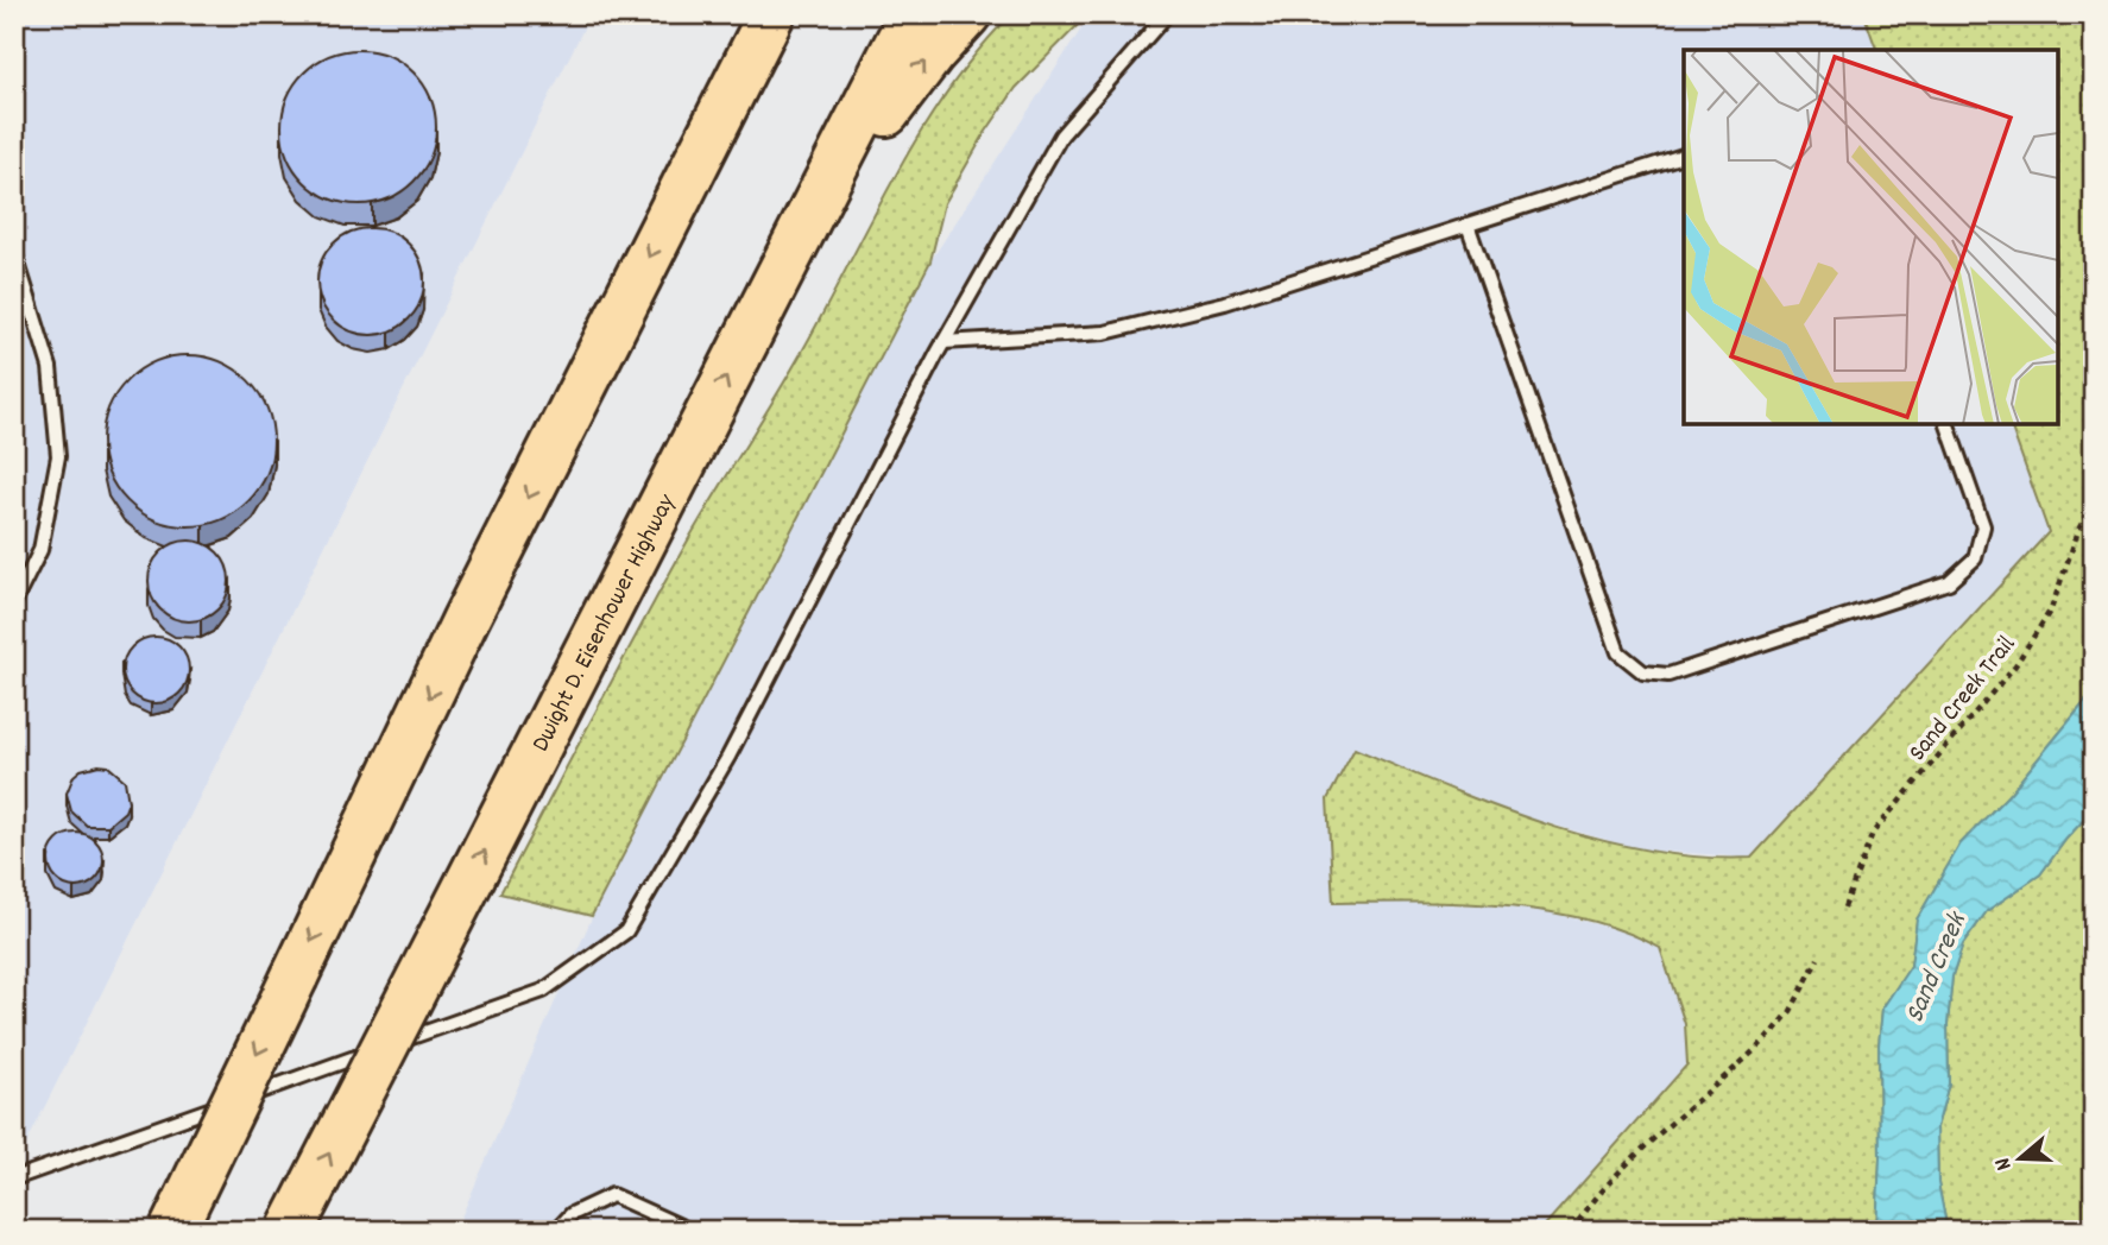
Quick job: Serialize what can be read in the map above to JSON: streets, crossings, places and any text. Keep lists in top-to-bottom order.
{
  "streets": {
    "highway": ["Dwight D. Eisenhower Highway"],
    "path": ["Sand Creek Trail"]
  },
  "water": ["Sand Creek"],
  "north": "left"
}
